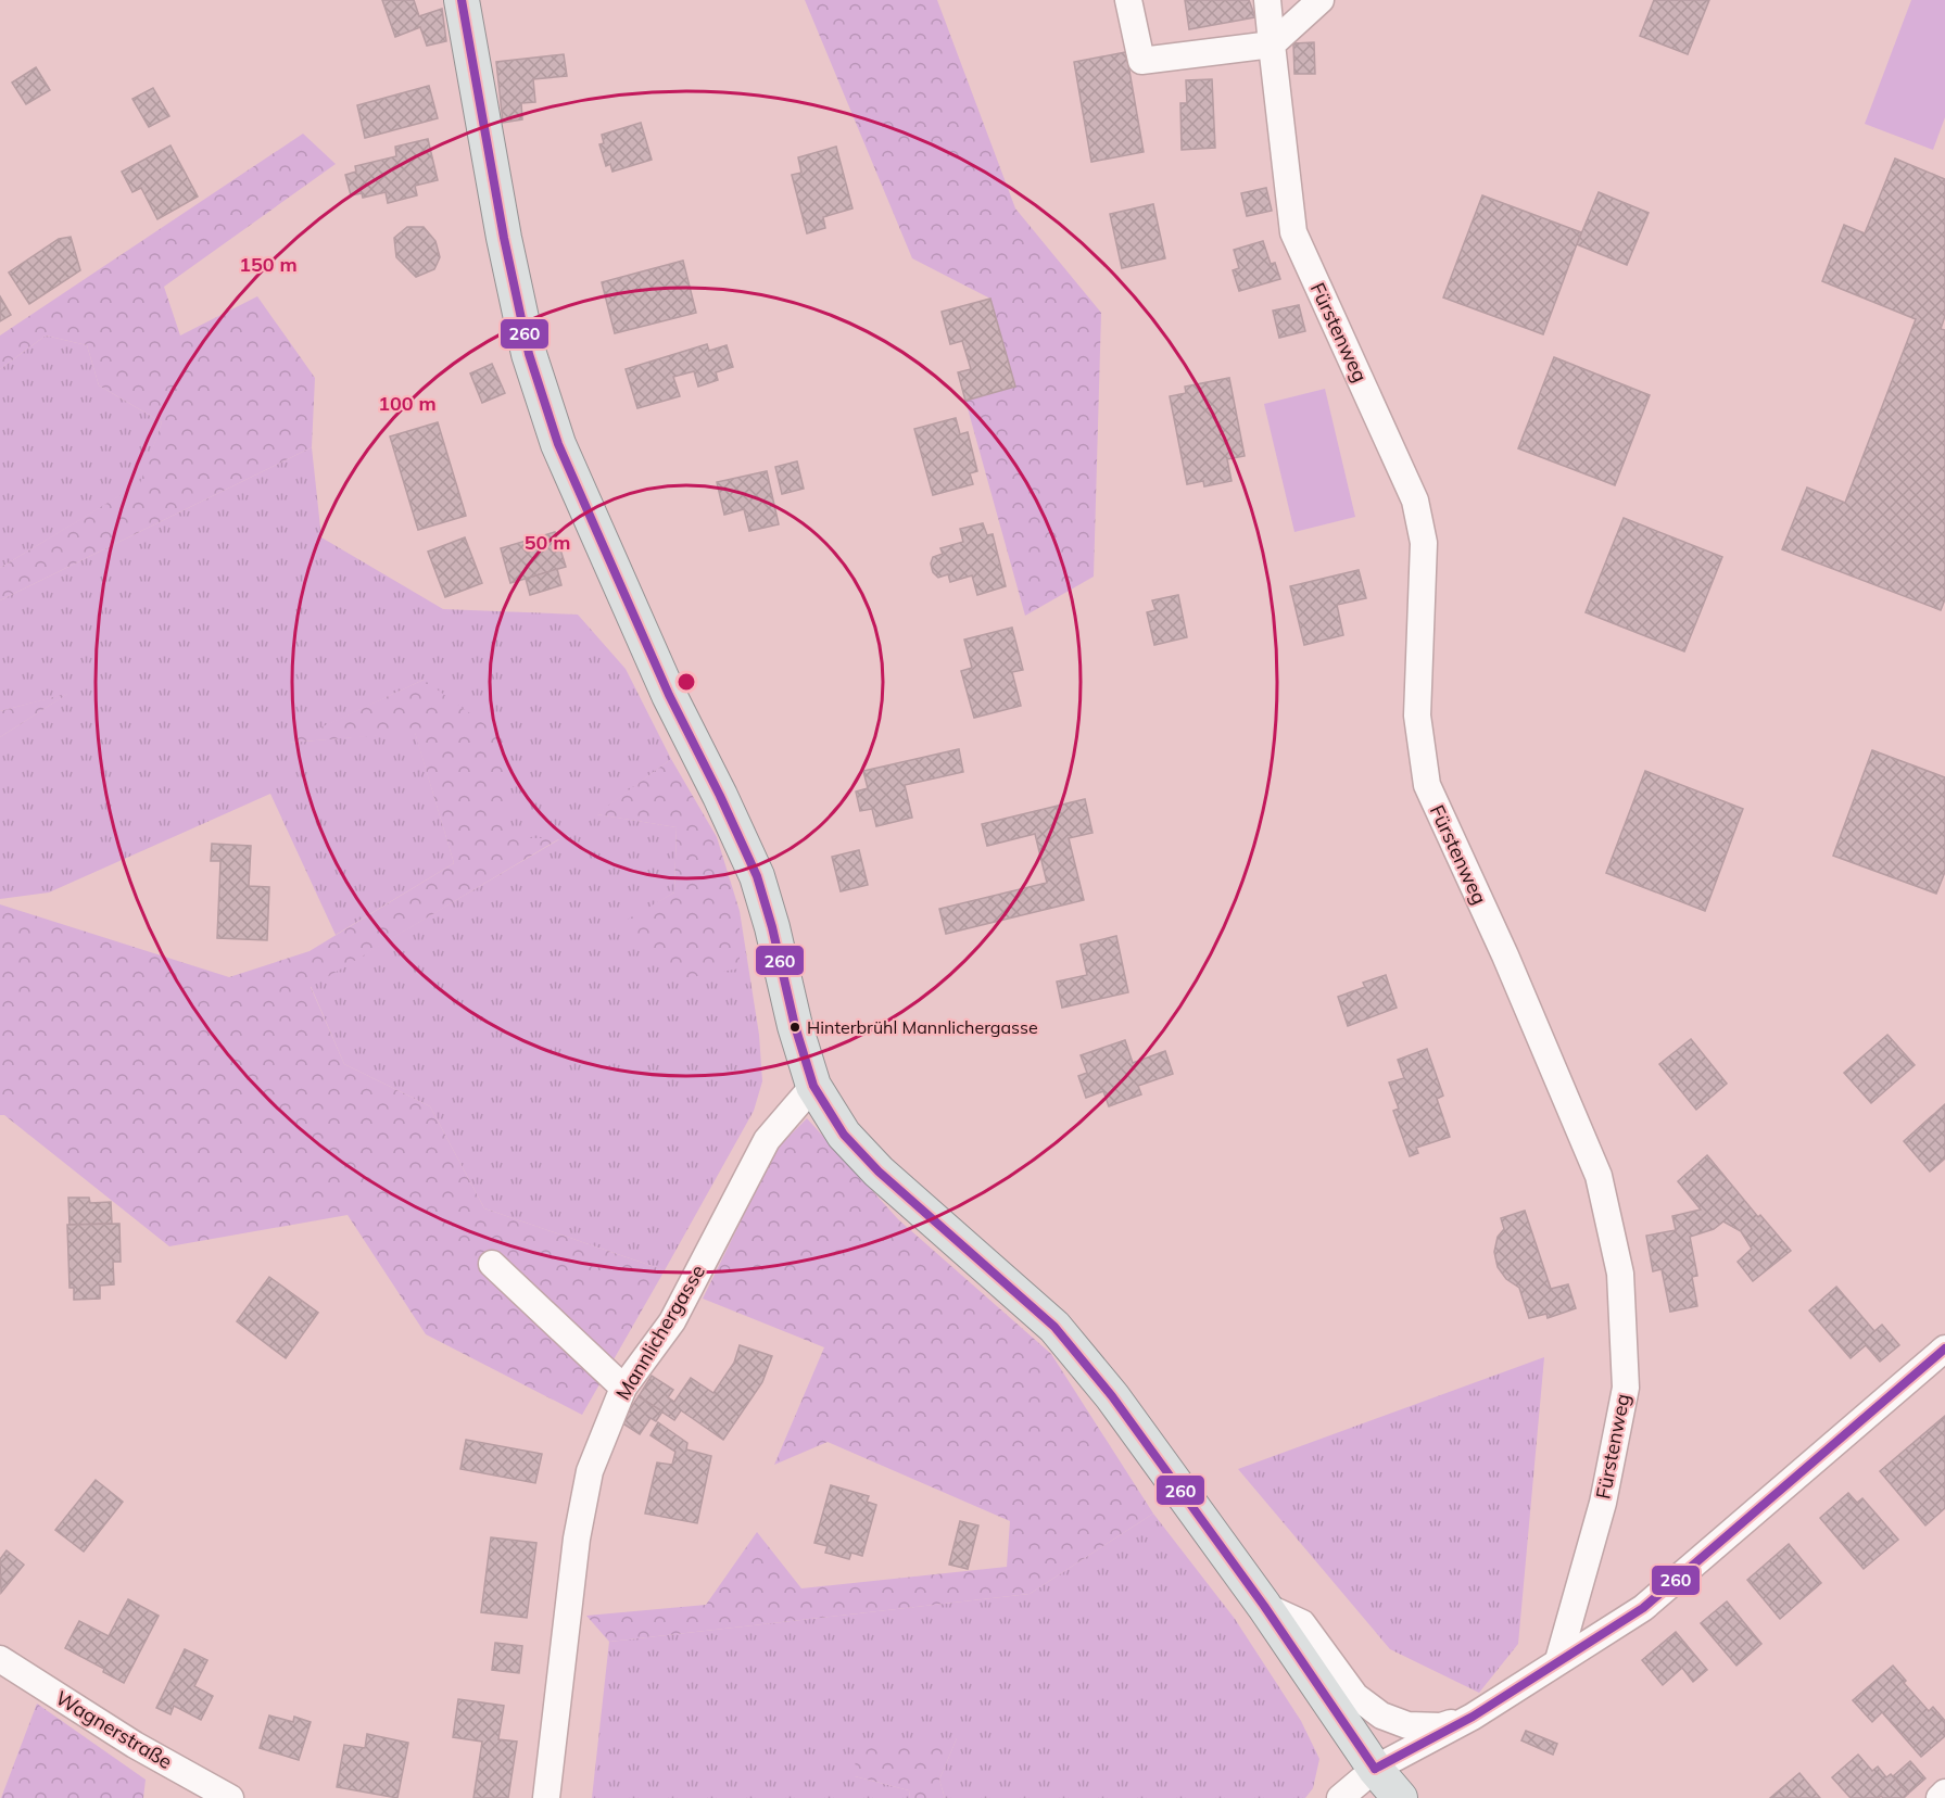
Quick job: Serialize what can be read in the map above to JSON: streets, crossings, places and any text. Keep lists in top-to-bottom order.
{
  "streets": {
    "street": ["Fürstenweg", "Mannlichergasse", "Wagnerstraße"]
  },
  "places": ["Hinterbrühl Mannlichergasse"],
  "lines": ["transit line 260"],
  "rings": ["150 m", "100 m", "50 m"]
}
